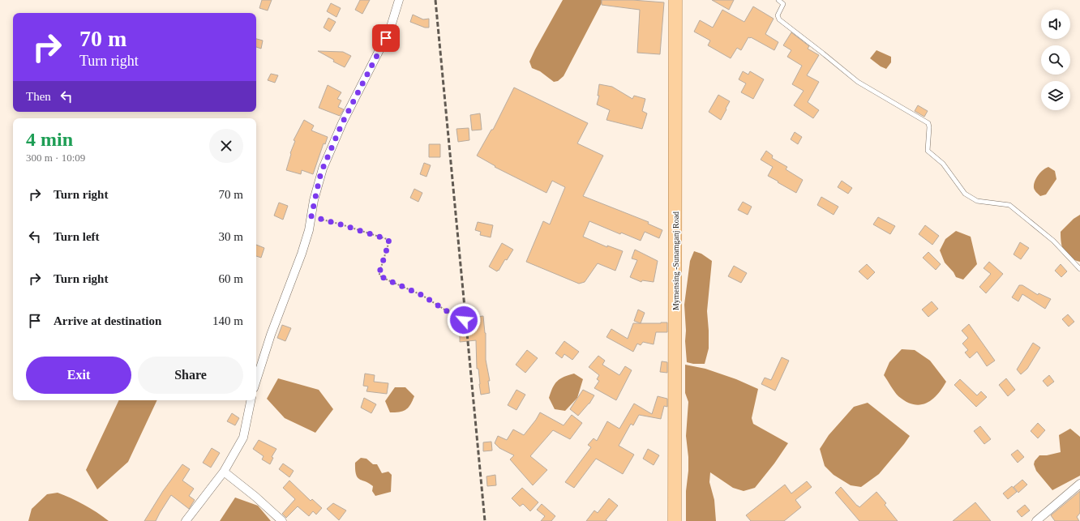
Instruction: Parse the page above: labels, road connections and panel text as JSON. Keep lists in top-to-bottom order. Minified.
{"streets":{"main road":["Mymensing -Sunamganj Road"]},"page":{"turn":["70 m","Turn right"],"then":"Then","heading":["4 min","300 m · 10:09"],"list":[{"name":"Turn right","value":"70 m"},{"name":"Turn left","value":"30 m"},{"name":"Turn right","value":"60 m"},{"name":"Arrive at destination","value":"140 m"}],"buttons":["Exit","Share"]}}
